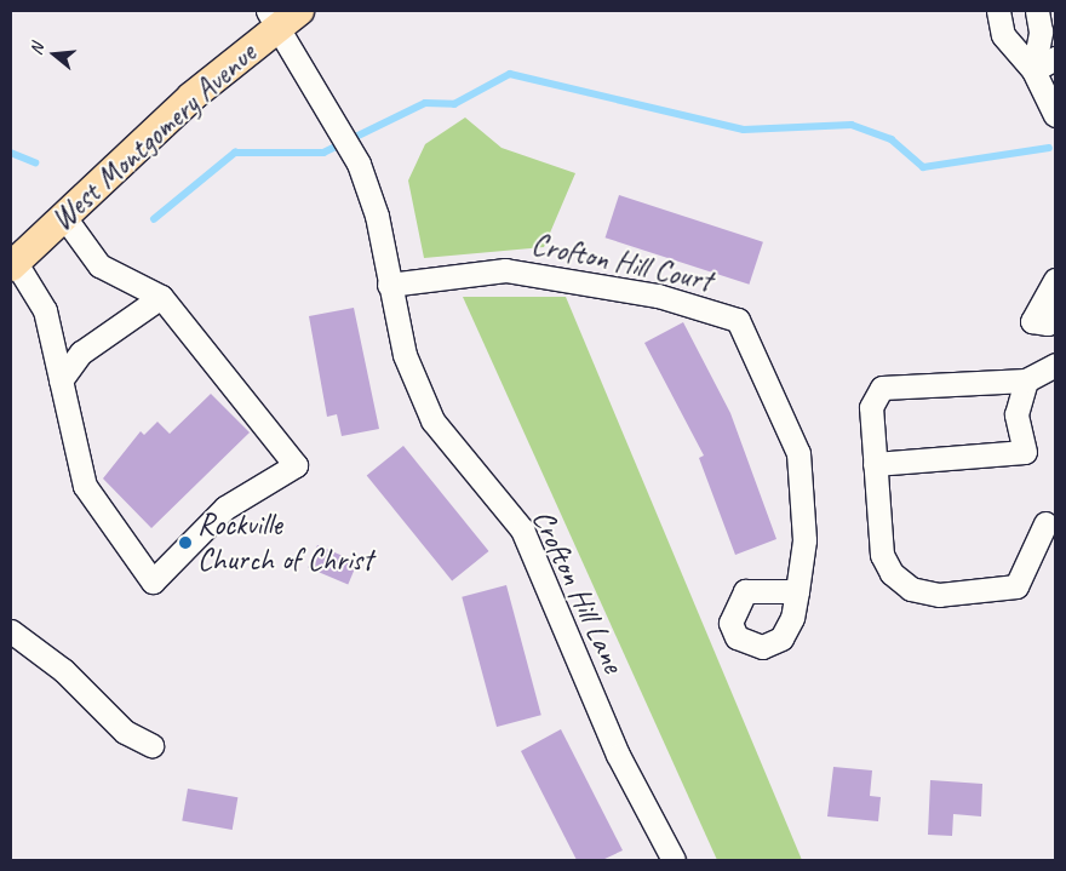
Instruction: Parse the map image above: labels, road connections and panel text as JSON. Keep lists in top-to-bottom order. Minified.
{"streets":{"main road":["West Montgomery Avenue"],"street":["Crofton Hill Court","Crofton Hill Lane"]},"crossings":[["West Montgomery Avenue","Crofton Hill Lane"],["Crofton Hill Court","Crofton Hill Lane"]],"places":["Rockville Church of Christ"],"north":"left"}
